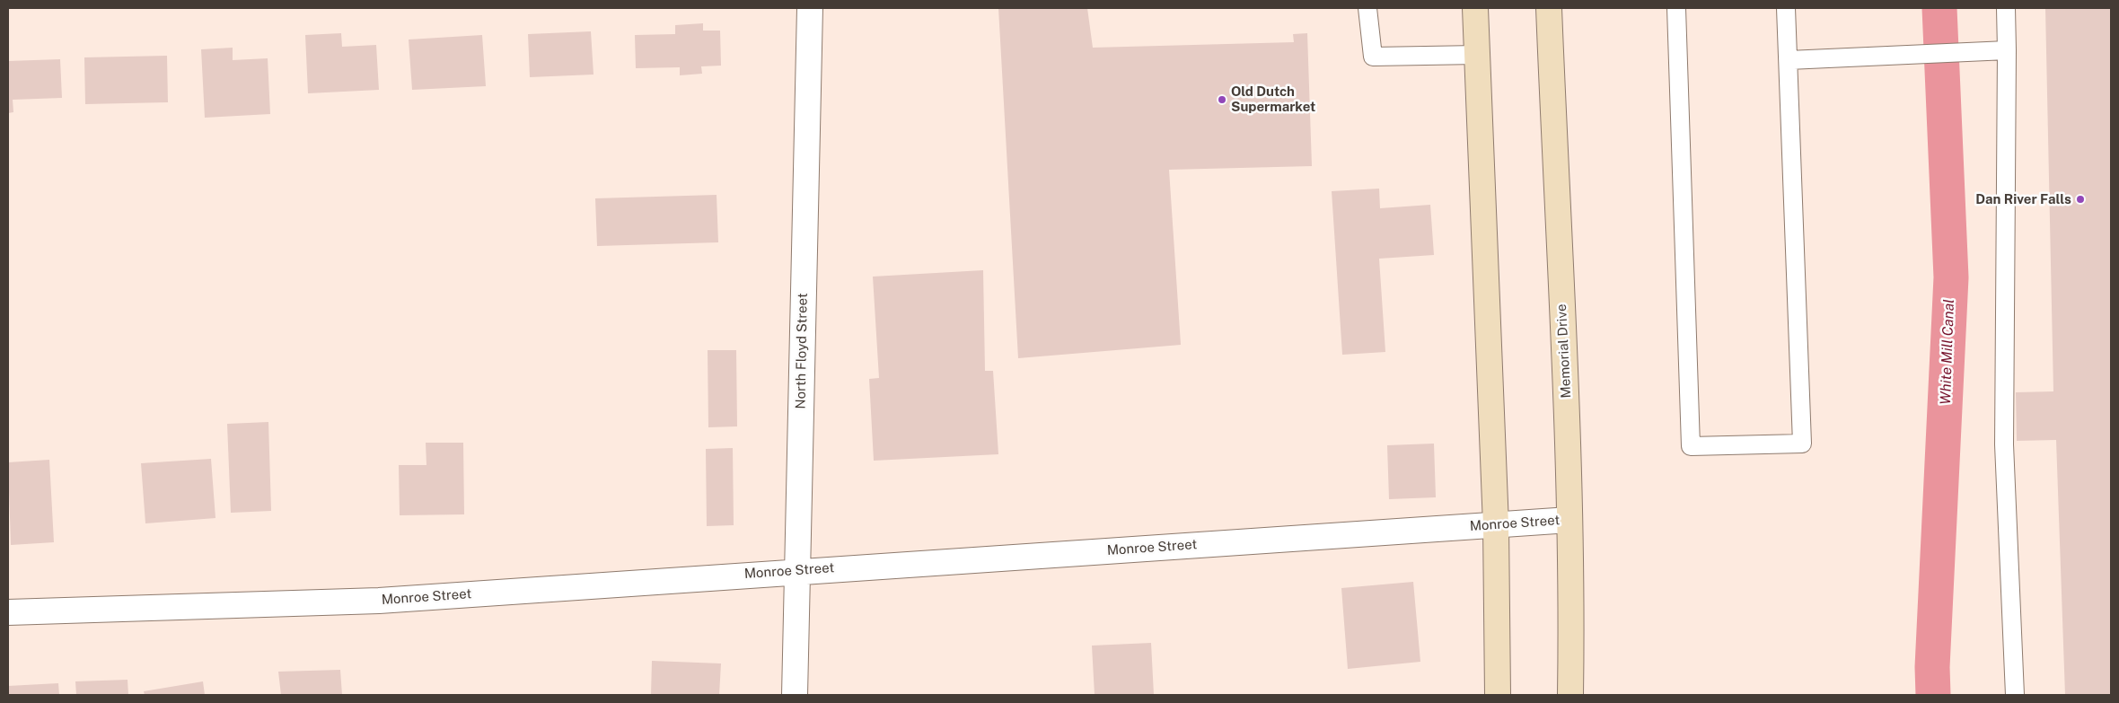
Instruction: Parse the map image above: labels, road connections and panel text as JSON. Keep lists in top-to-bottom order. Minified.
{"streets":{"main road":["Memorial Drive"],"street":["North Floyd Street","Monroe Street"]},"crossings":[["North Floyd Street","Monroe Street"],["Memorial Drive","Monroe Street"]],"water":["White Mill Canal"],"places":["Old Dutch Supermarket","Dan River Falls"]}
